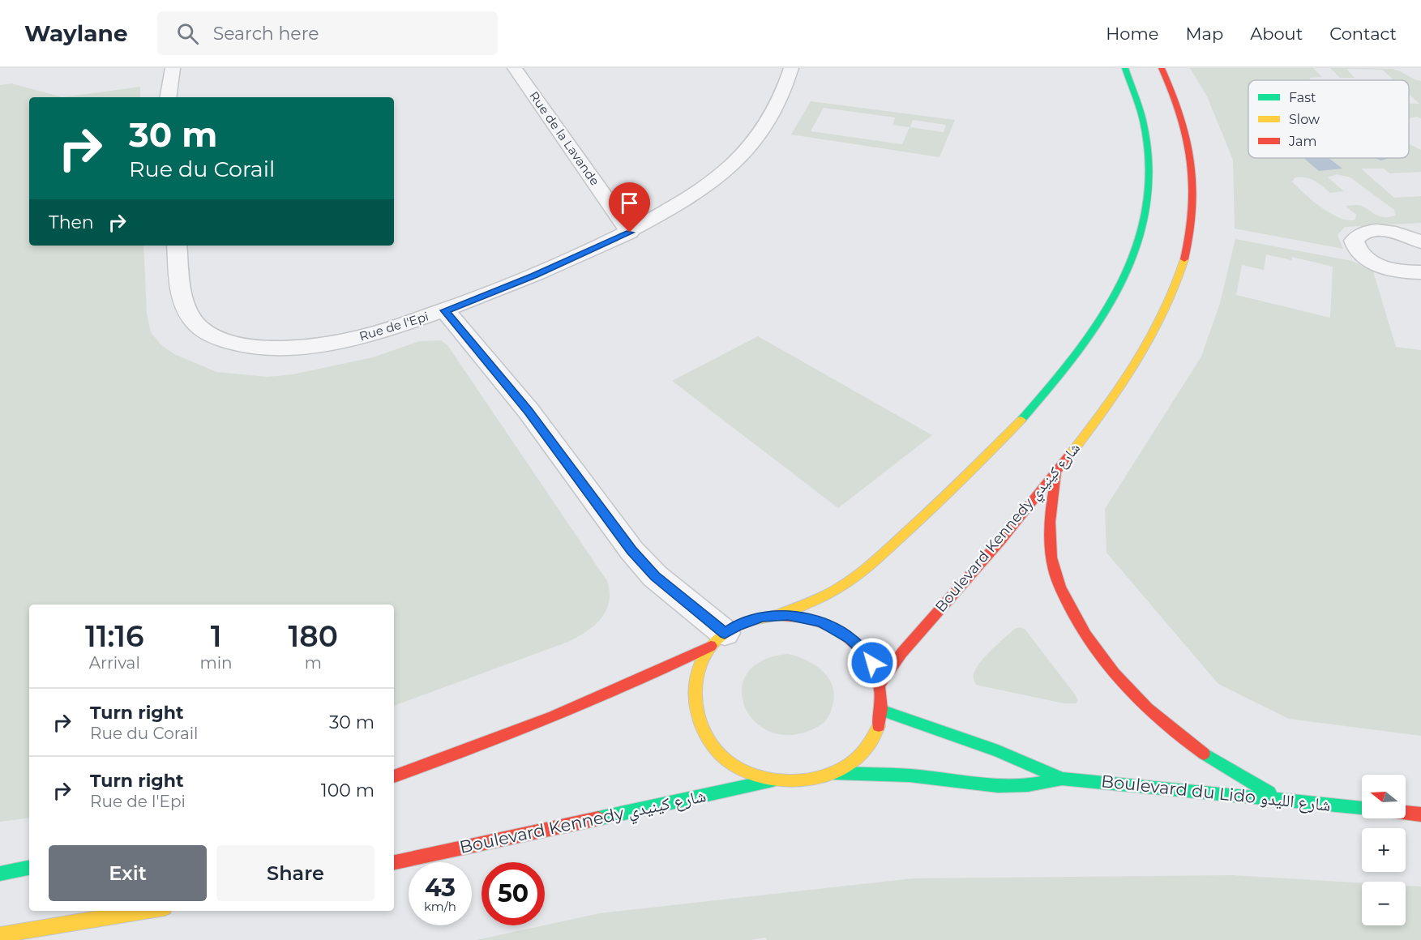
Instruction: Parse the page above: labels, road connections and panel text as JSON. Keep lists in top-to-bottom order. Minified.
{"streets":{"main road":["Boulevard Kennedy شارع كينيدي","Boulevard du Lido شارع الليدو"],"street":["Rue de la Lavande","Rue de l'Epi"]},"crossings":[["Rue de la Lavande","Rue de l'Epi"]],"legend":["Fast","Slow","Jam"],"north":"left","page":{"header":"Waylane","search":"Search here","nav":["Home","Map","About","Contact"],"turn":["30 m","Rue du Corail"],"then":"Then","eta":["11:16","Arrival","1","min","180","m"],"list":[{"name":"Turn right","note":"Rue du Corail","value":"30 m"},{"name":"Turn right","note":"Rue de l'Epi","value":"100 m"}],"map_buttons":["+","−"],"buttons":["Exit","Share"],"speed":"43 km/h","limit":"50"}}
